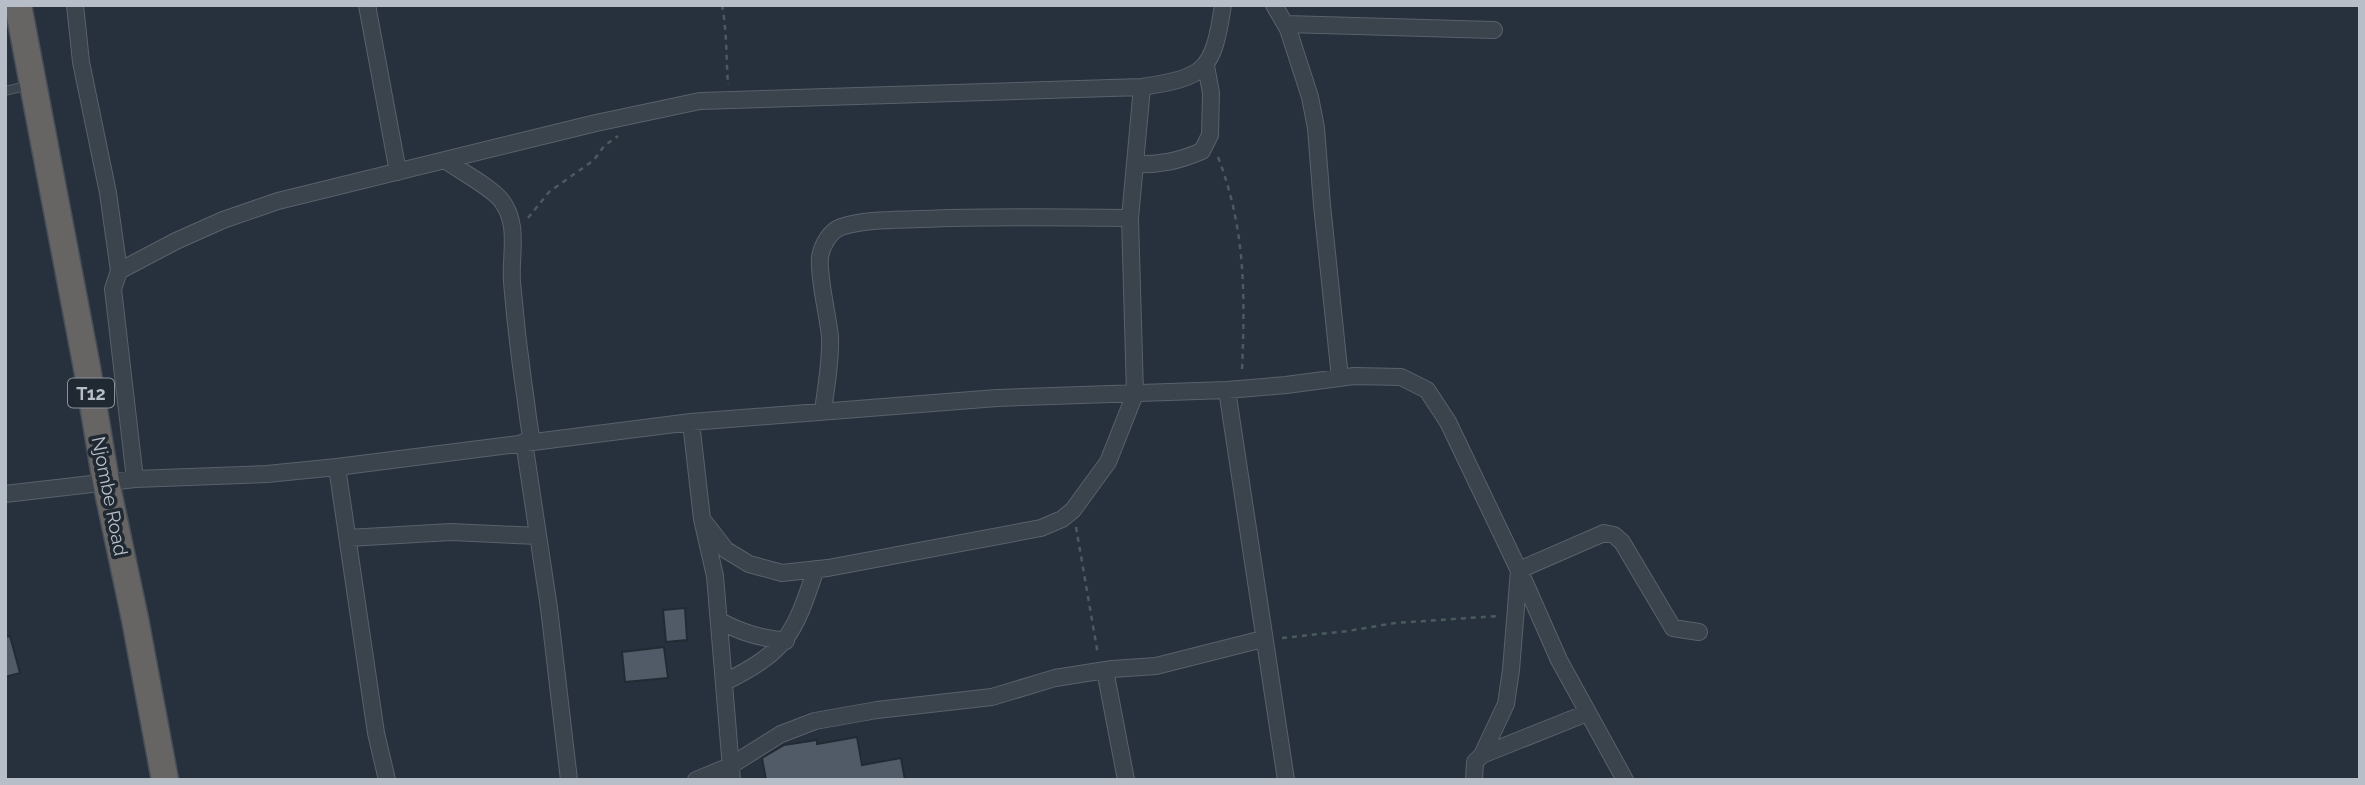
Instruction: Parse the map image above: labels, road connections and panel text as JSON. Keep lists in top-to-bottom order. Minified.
{"streets":{"highway":["T12","Njombe Road"]}}
